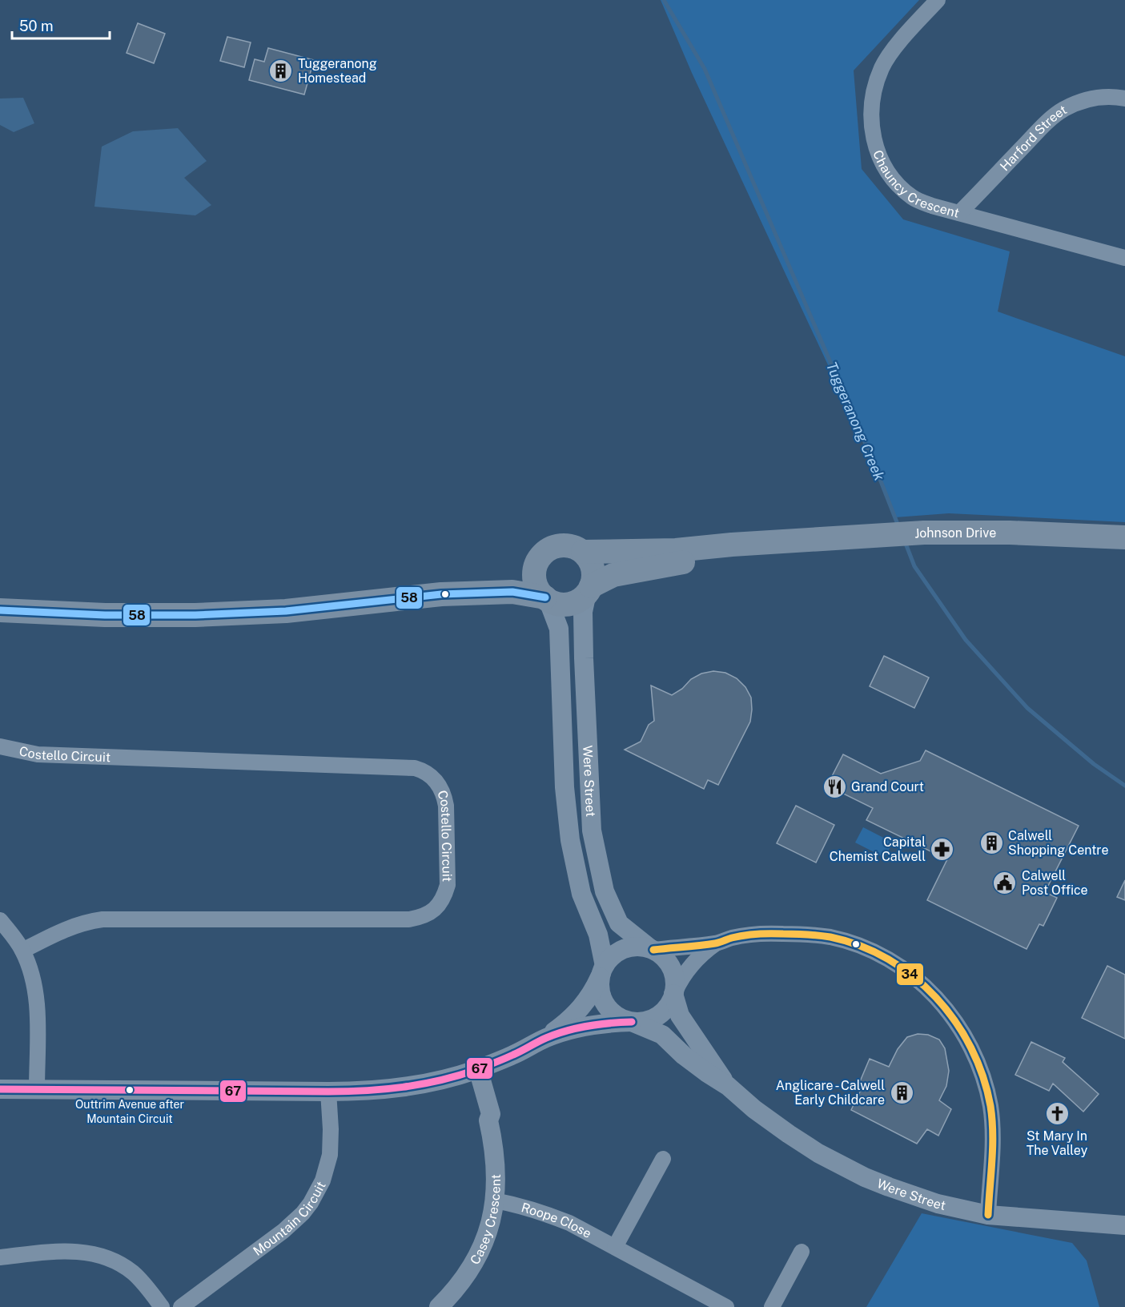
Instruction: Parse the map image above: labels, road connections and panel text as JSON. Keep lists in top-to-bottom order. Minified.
{"streets":{"main road":["Johnson Drive"],"street":["Harford Street","Chauncy Crescent","Costello Circuit","Were Street","Mountain Circuit","Casey Crescent","Roope Close"]},"crossings":[["Harford Street","Chauncy Crescent"],["Johnson Drive","Were Street"],["Casey Crescent","Roope Close"]],"water":["Tuggeranong Creek"],"places":{"building":["Tuggeranong Homestead","Calwell Shopping Centre","Anglicare - Calwell Early Childcare"],"restaurant":["Grand Court"],"pharmacy":["Capital Chemist Calwell"],"public building":["Calwell Post Office"],"other":["Outtrim Avenue after Mountain Circuit"],"church":["St Mary In The Valley"]},"lines":["transit line 58","transit line 34","transit line 67"],"scale_bar":"50 m"}
